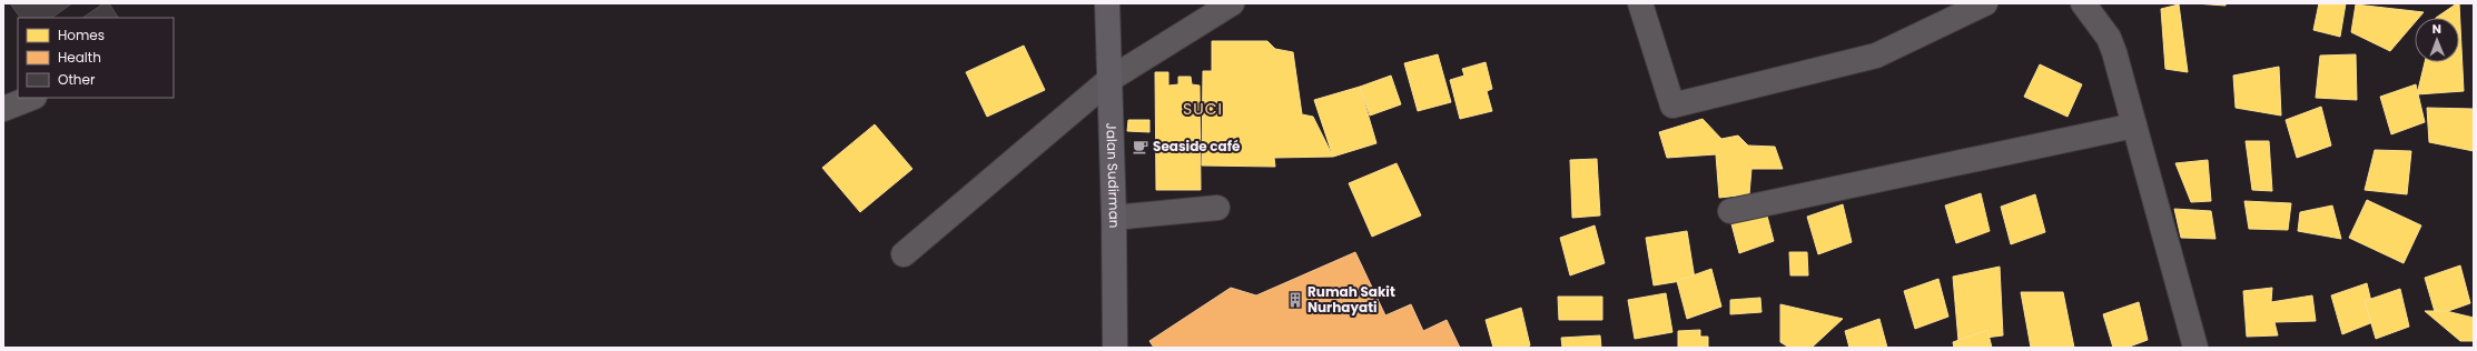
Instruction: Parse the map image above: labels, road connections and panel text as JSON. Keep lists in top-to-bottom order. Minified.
{"streets":{"main road":["Jalan Sudirman"]},"districts":["SUCI"],"places":{"cafe":["Seaside café"],"building":["Rumah Sakit Nurhayati"]},"legend":["Homes","Health","Other"],"north":"top"}
